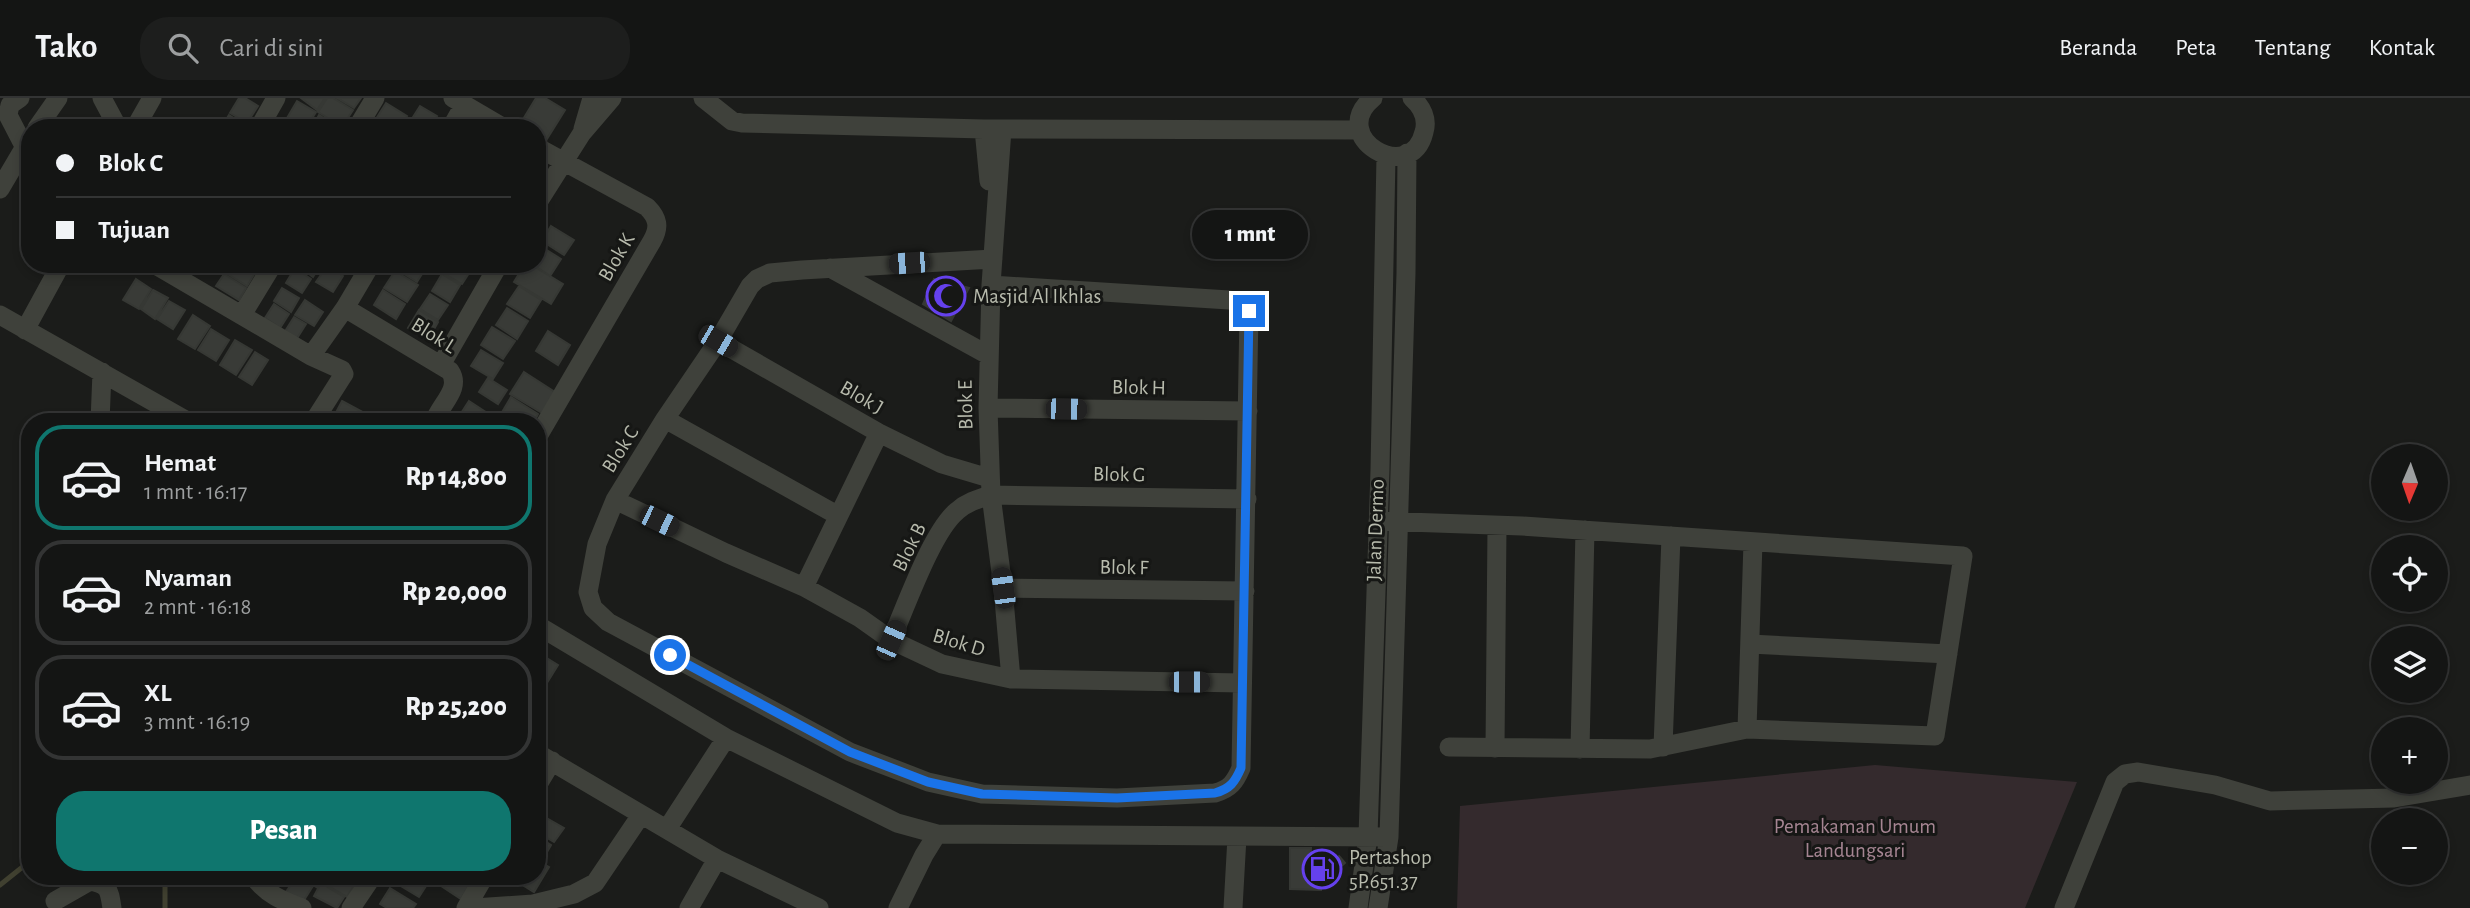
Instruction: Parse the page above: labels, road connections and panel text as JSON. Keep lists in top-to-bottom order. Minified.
{"streets":{"street":["Blok K","Blok L","Blok H","Blok J","Blok E","Blok C","Blok G","Jalan Dermo","Blok B","Blok F","Blok D"]},"crossings":[["Blok H","Blok E"],["Blok H","Blok C"],["Blok J","Blok E"],["Blok J","Blok C"],["Blok J","Blok G"],["Blok J","Blok B"],["Blok E","Blok C"],["Blok E","Blok G"],["Blok E","Blok B"],["Blok E","Blok F"],["Blok E","Blok D"],["Blok C","Blok G"],["Blok C","Blok F"],["Blok C","Blok D"],["Blok G","Blok B"],["Blok B","Blok D"]],"parks":["Pemakaman Umum Landungsari"],"places":{"mosque":["Masjid Al Ikhlas"],"fuel station":["Pertashop 5P.651.37"]},"north":"bottom","page":{"header":"Tako","search":"Cari di sini","nav":["Beranda","Peta","Tentang","Kontak"],"banner":["Blok C","Tujuan"],"bubble":"1 mnt","list":[{"name":"Hemat","note":"1 mnt · 16:17","value":"Rp 14,800"},{"name":"Nyaman","note":"2 mnt · 16:18","value":"Rp 20,000"},{"name":"XL","note":"3 mnt · 16:19","value":"Rp 25,200"}],"map_buttons":["+","−"],"buttons":"Pesan"}}
